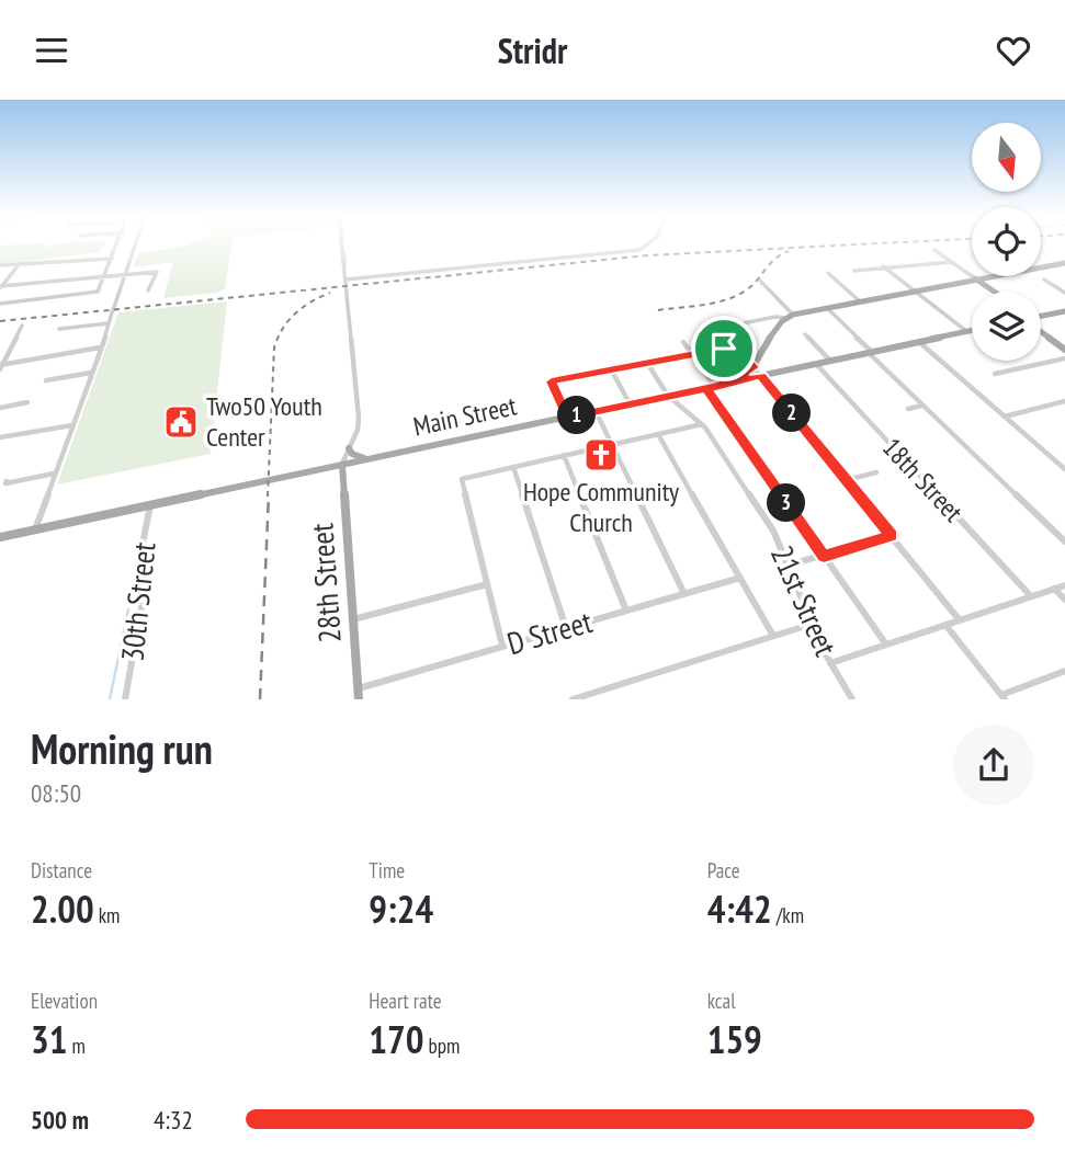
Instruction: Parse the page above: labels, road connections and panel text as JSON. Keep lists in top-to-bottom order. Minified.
{"streets":{"main road":["Main Street","28th Street"],"street":["18th Street","21st Street","30th Street","D Street"]},"crossings":[["Main Street","18th Street"],["Main Street","28th Street"],["Main Street","21st Street"],["Main Street","30th Street"],["28th Street","D Street"]],"places":{"public building":["Two50 Youth Center"],"church":["Hope Community Church"]},"north":"bottom","page":{"header":"Stridr","pins":["2","1","3"],"heading":["Morning run","08:50"],"stats":[["Distance","2.00 km"],["Time","9:24"],["Pace","4:42 /km"],["Elevation","31 m"],["Heart rate","170 bpm"],["kcal","159"]],"list":[{"name":"500 m","note":"4:32"}]}}
